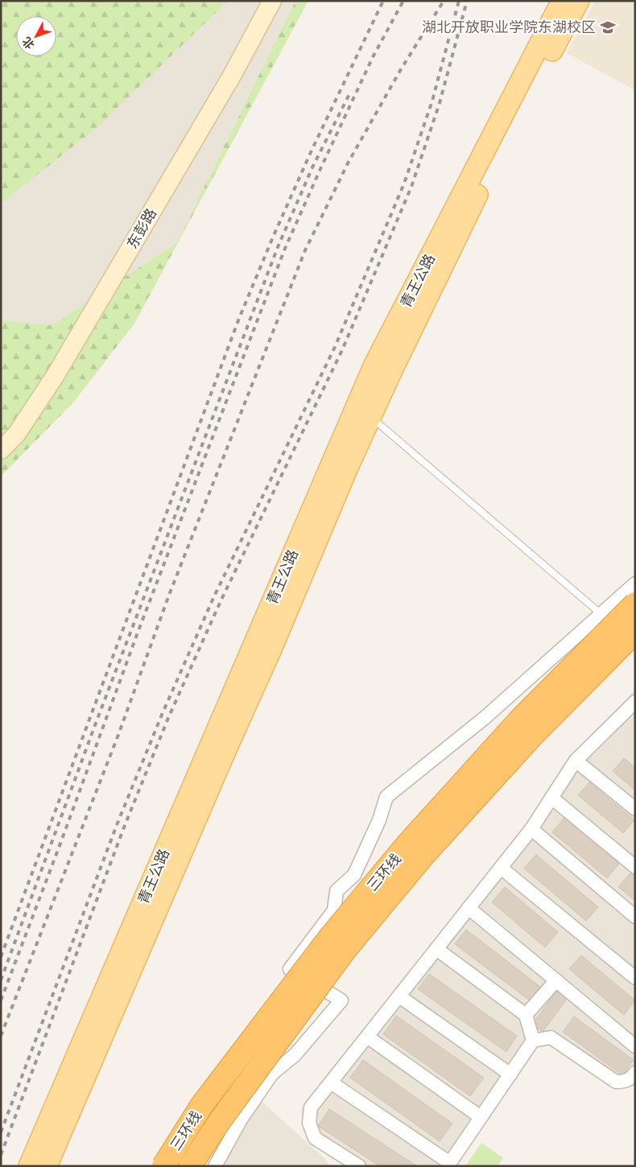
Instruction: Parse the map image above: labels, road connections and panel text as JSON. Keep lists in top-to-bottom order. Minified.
{"streets":{"highway":["三环线"],"main road":["青王公路"],"street":["东彭路"]},"places":{"school or university":["湖北开放职业学院东湖校区"]},"north":"bottom left"}
